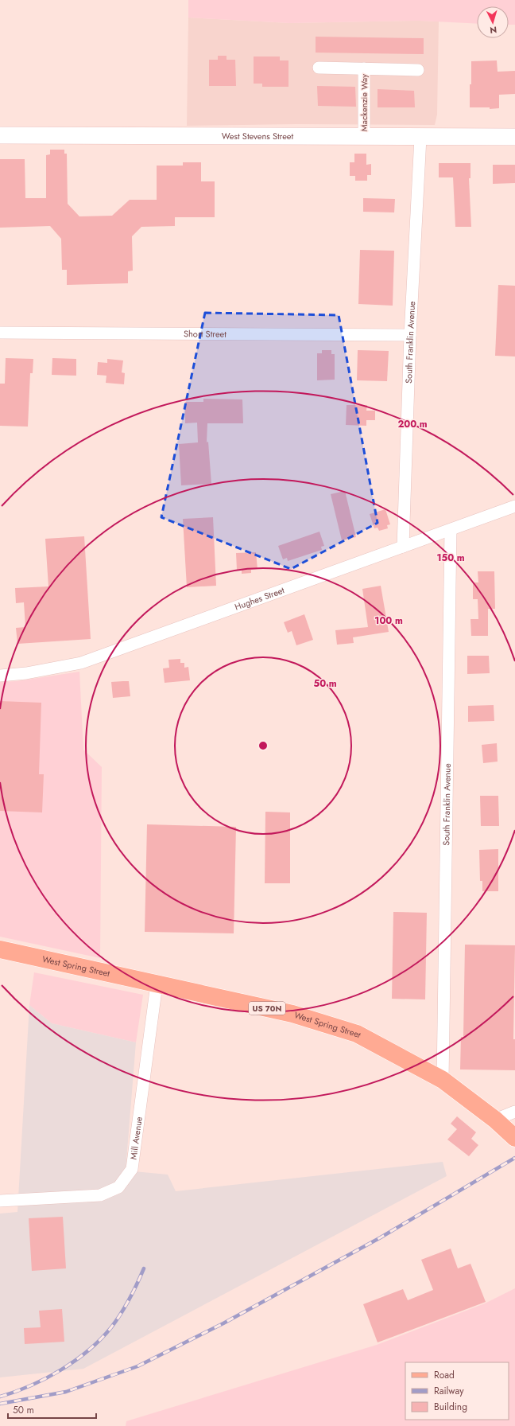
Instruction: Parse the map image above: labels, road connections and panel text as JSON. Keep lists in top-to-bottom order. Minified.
{"streets":{"main road":["West Spring Street","US 70N"],"street":["Mackenzie Way","West Stevens Street","Short Street","South Franklin Avenue","Hughes Street","Mill Avenue"]},"crossings":[["Mackenzie Way","West Stevens Street"],["West Stevens Street","South Franklin Avenue"],["Short Street","South Franklin Avenue"],["South Franklin Avenue","Hughes Street"],["South Franklin Avenue","West Spring Street"],["West Spring Street","Mill Avenue"]],"legend":["Road","Railway","Building"],"scale_bar":"50 m","north":"bottom","rings":["200 m","150 m","100 m","50 m"]}
